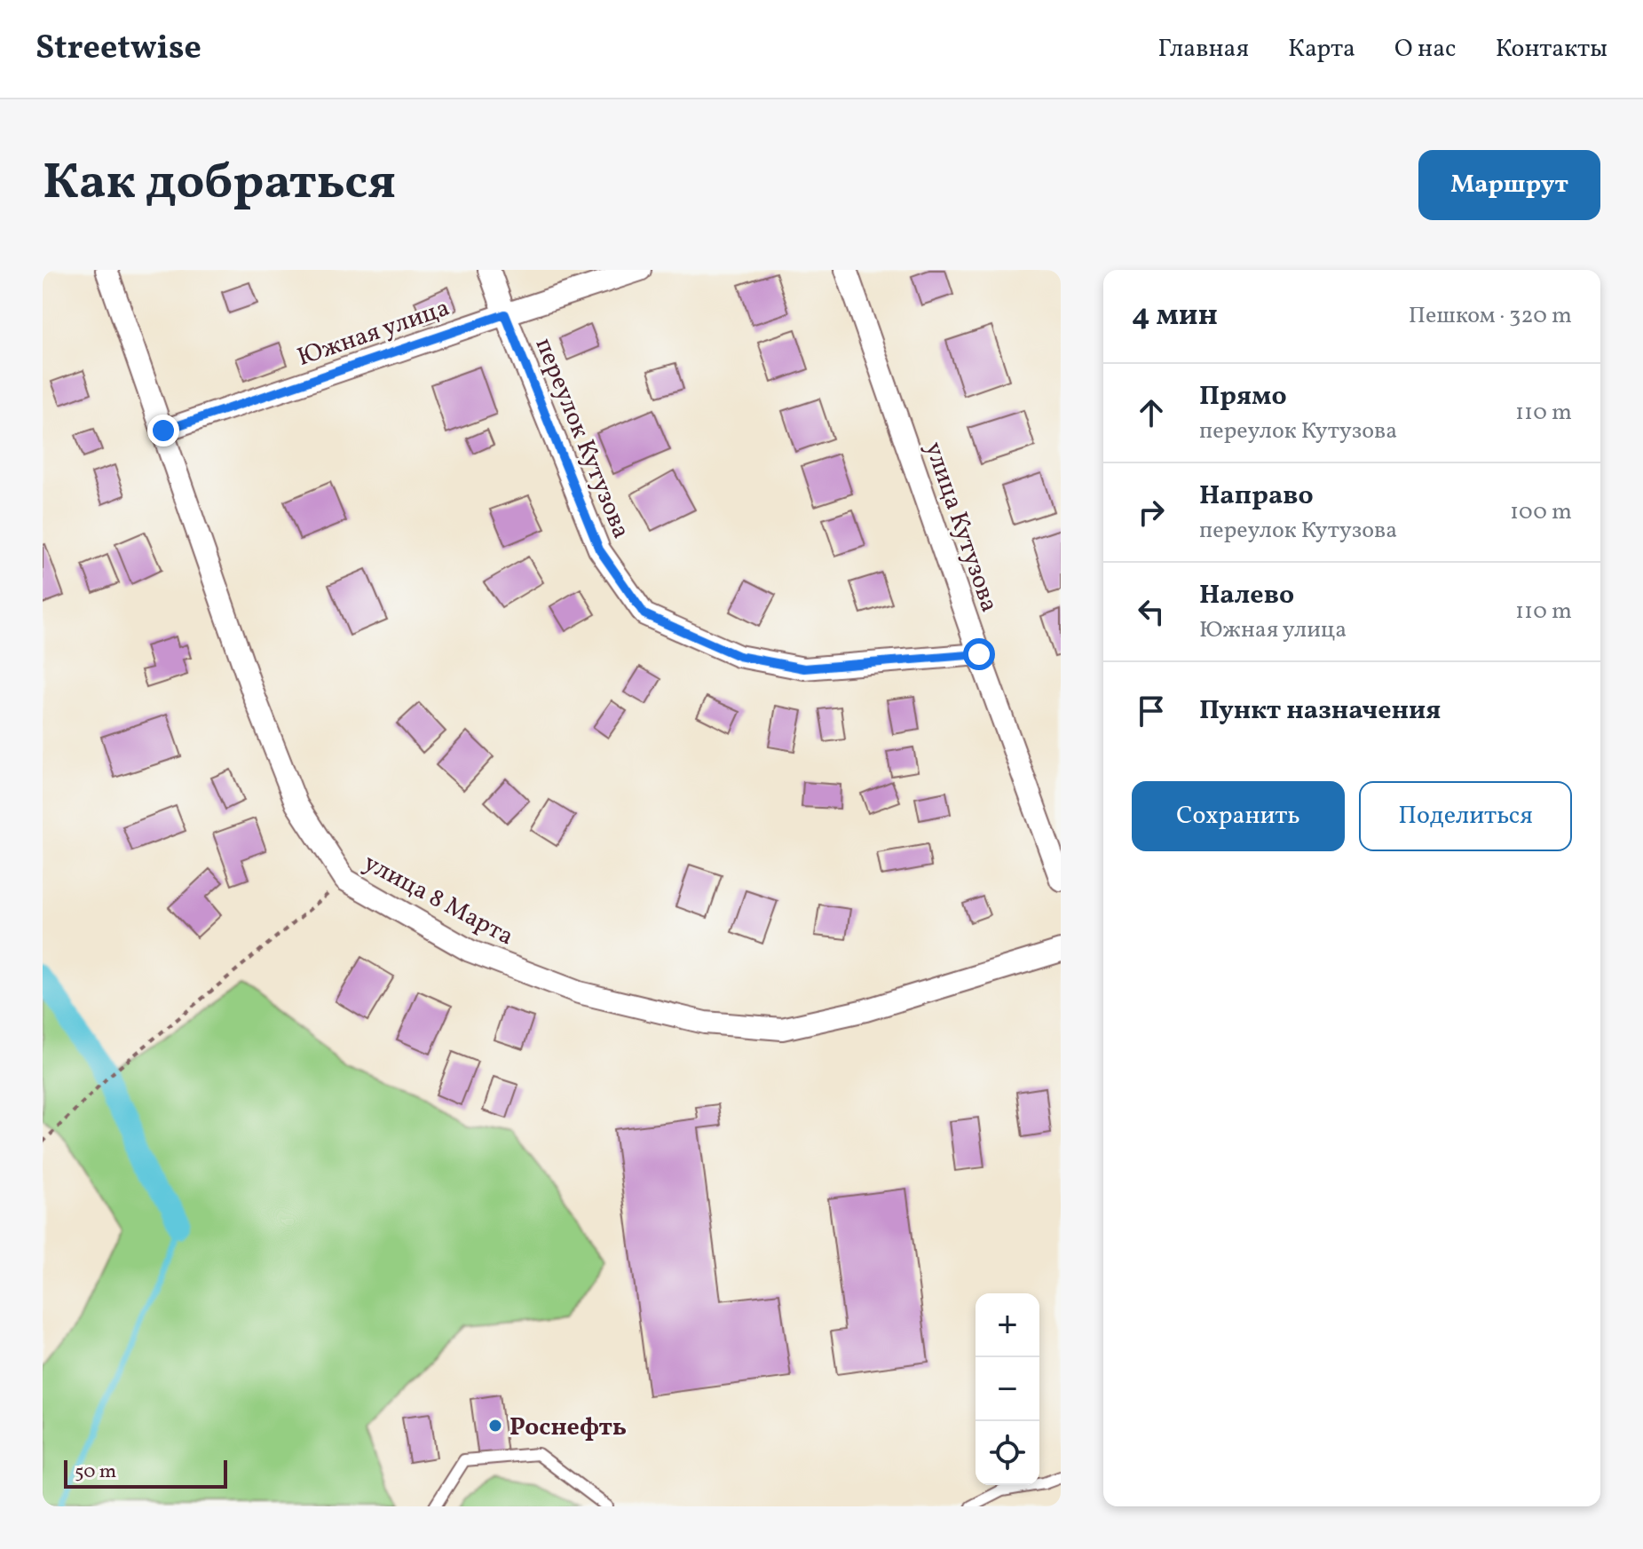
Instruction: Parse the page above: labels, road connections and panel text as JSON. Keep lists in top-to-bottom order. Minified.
{"streets":{"street":["Южная улица","переулок Кутузова","улица Кутузова","улица 8 Марта"]},"crossings":[["Южная улица","переулок Кутузова"],["Южная улица","улица 8 Марта"],["переулок Кутузова","улица Кутузова"]],"places":["Роснефть"],"scale_bar":"50 m","page":{"header":"Streetwise","nav":["Главная","Карта","О нас","Контакты"],"title":"Как добраться","buttons":["Маршрут",["Сохранить","Поделиться"]],"heading":["4 мин","Пешком · 320 m"],"list":[["Прямо","переулок Кутузова","110 m"],["Направо","переулок Кутузова","100 m"],["Налево","Южная улица","110 m"],"Пункт назначения"],"map_buttons":["+","−"],"scale":"50 m"}}
